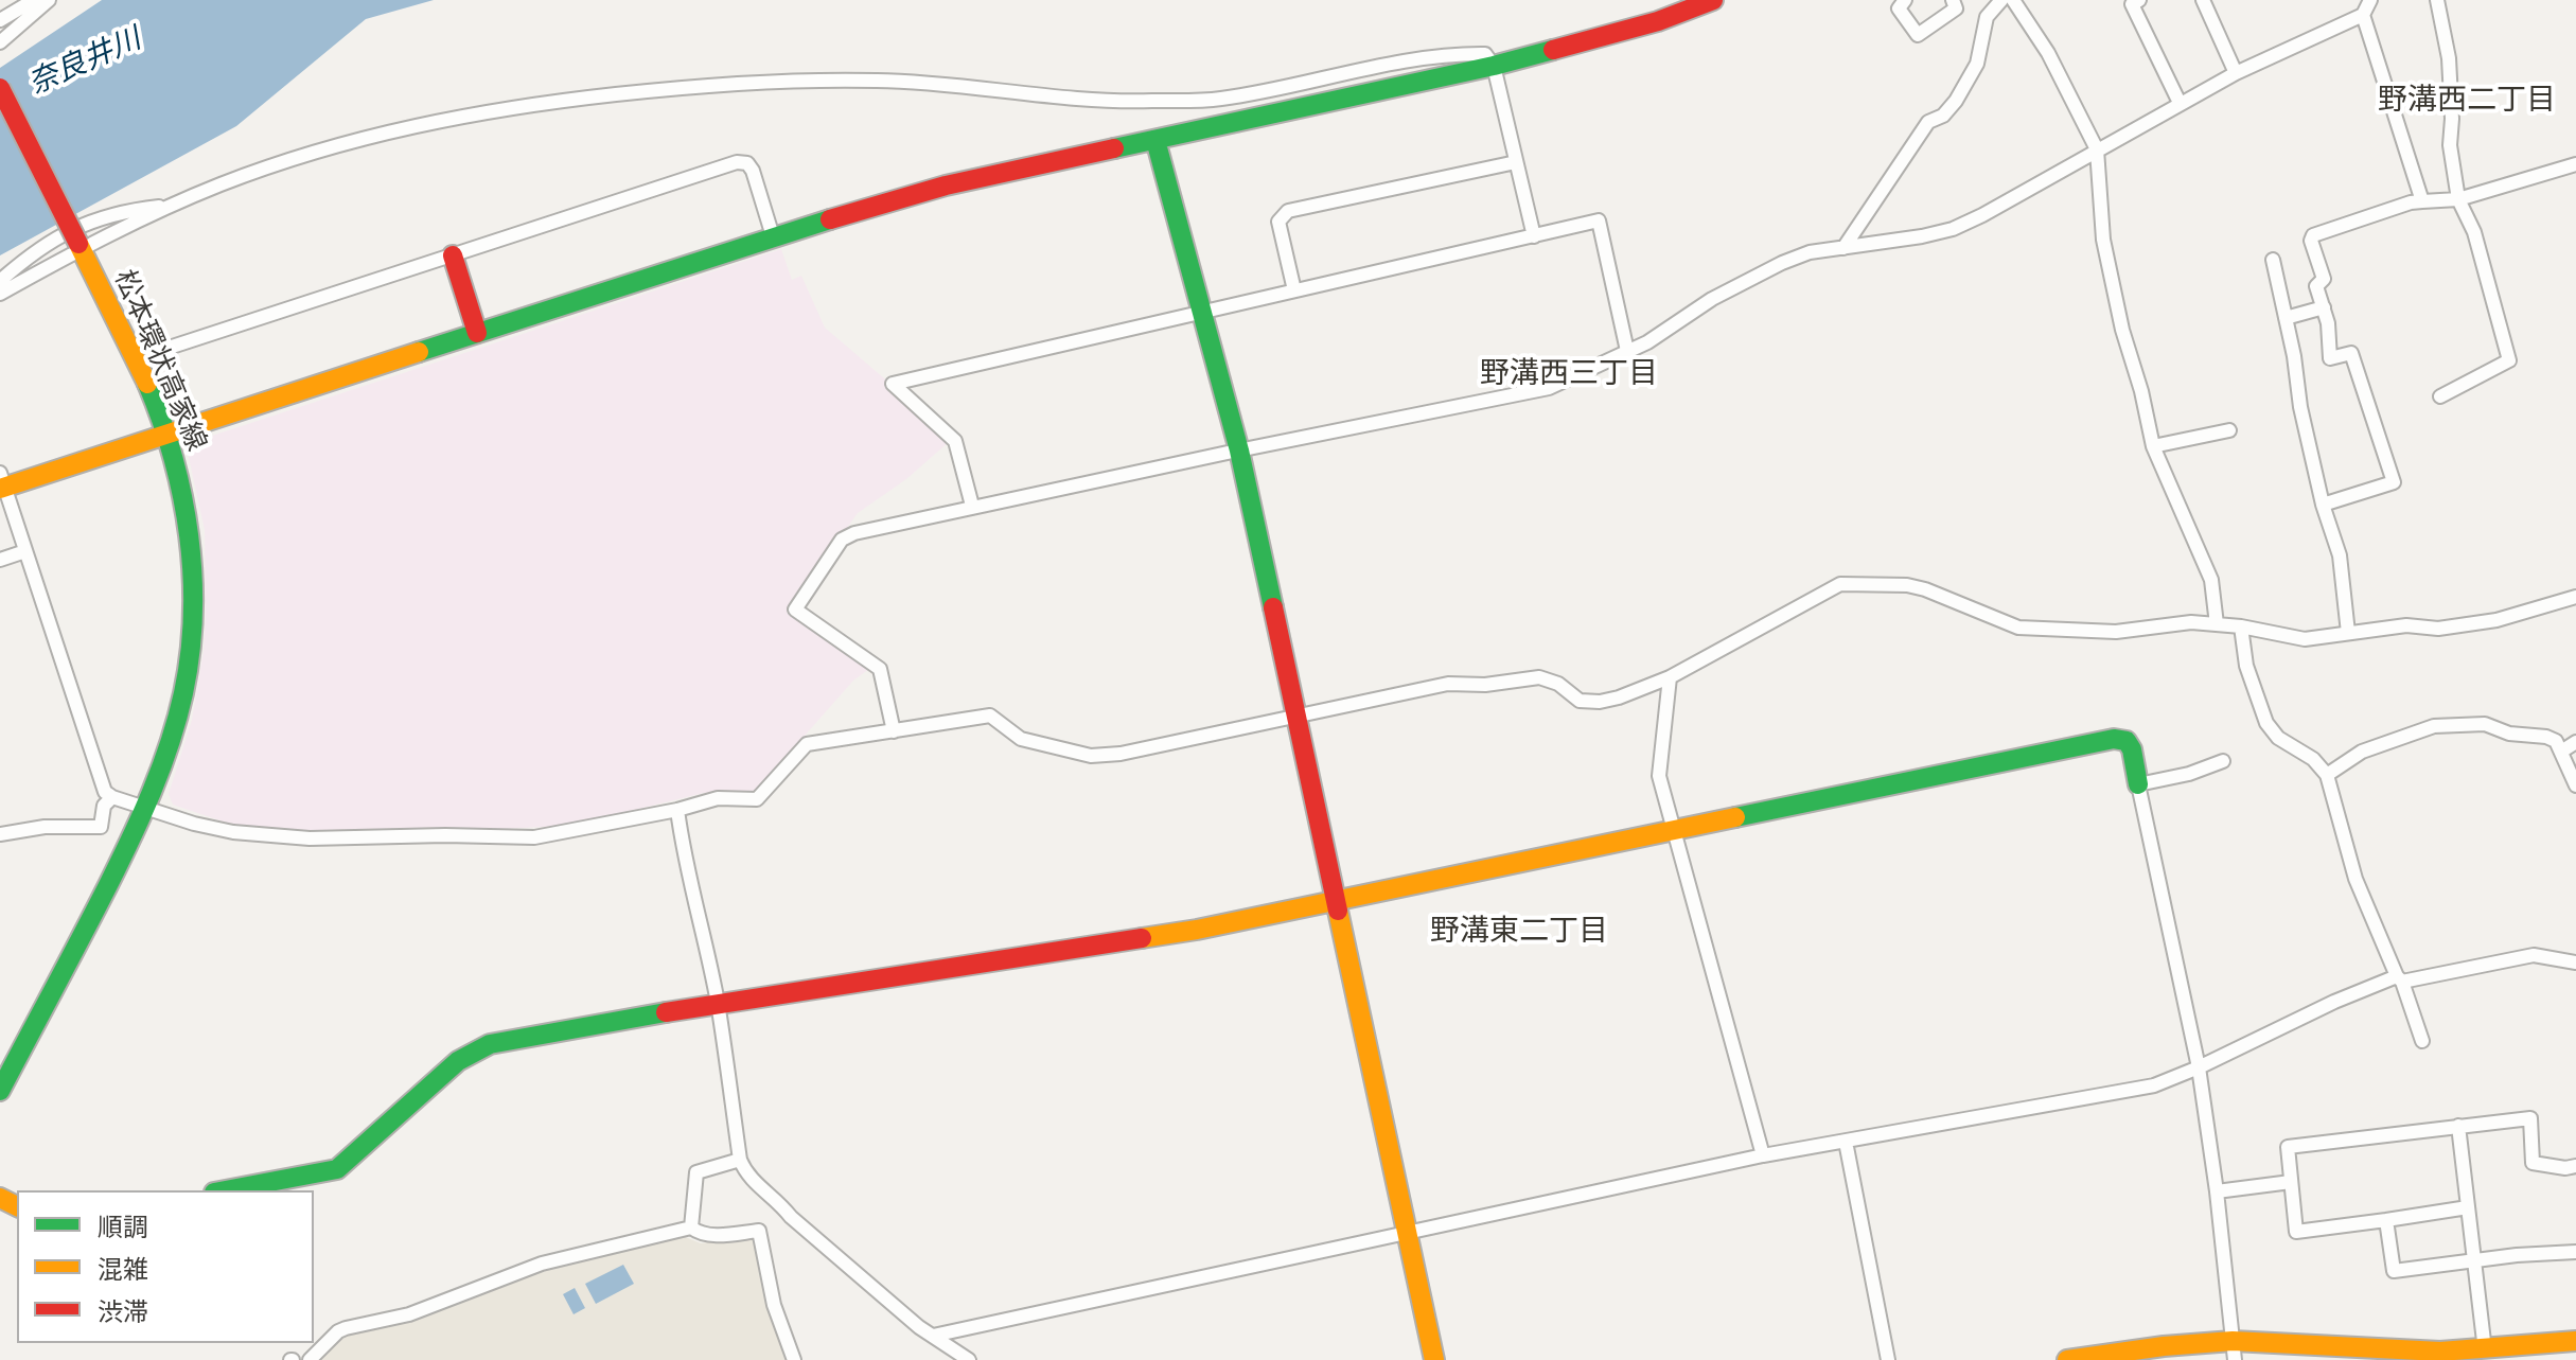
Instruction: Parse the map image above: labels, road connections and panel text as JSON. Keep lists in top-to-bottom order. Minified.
{"streets":{"street":["松本環状高家線"]},"districts":["野溝西二丁目","野溝西三丁目","野溝東二丁目"],"water":["奈良井川"],"legend":["順調","混雑","渋滞"]}
